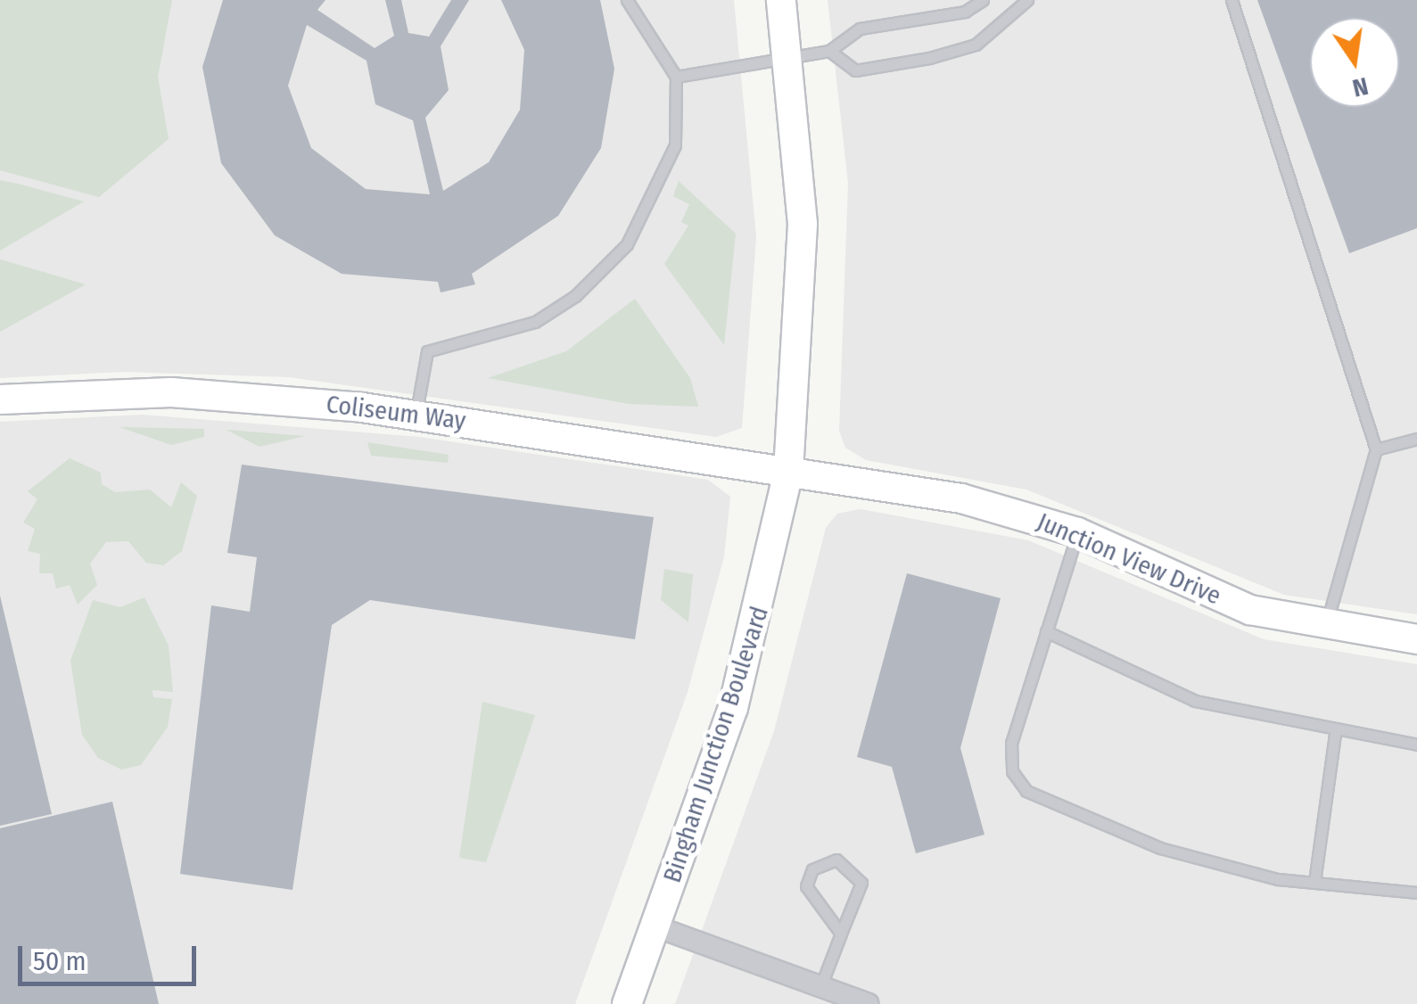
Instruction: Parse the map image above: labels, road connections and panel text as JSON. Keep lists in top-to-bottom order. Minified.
{"streets":{"street":["Coliseum Way","Junction View Drive","Bingham Junction Boulevard"]},"crossings":[["Coliseum Way","Junction View Drive"],["Coliseum Way","Bingham Junction Boulevard"],["Junction View Drive","Bingham Junction Boulevard"]],"scale_bar":"50 m","north":"bottom"}
